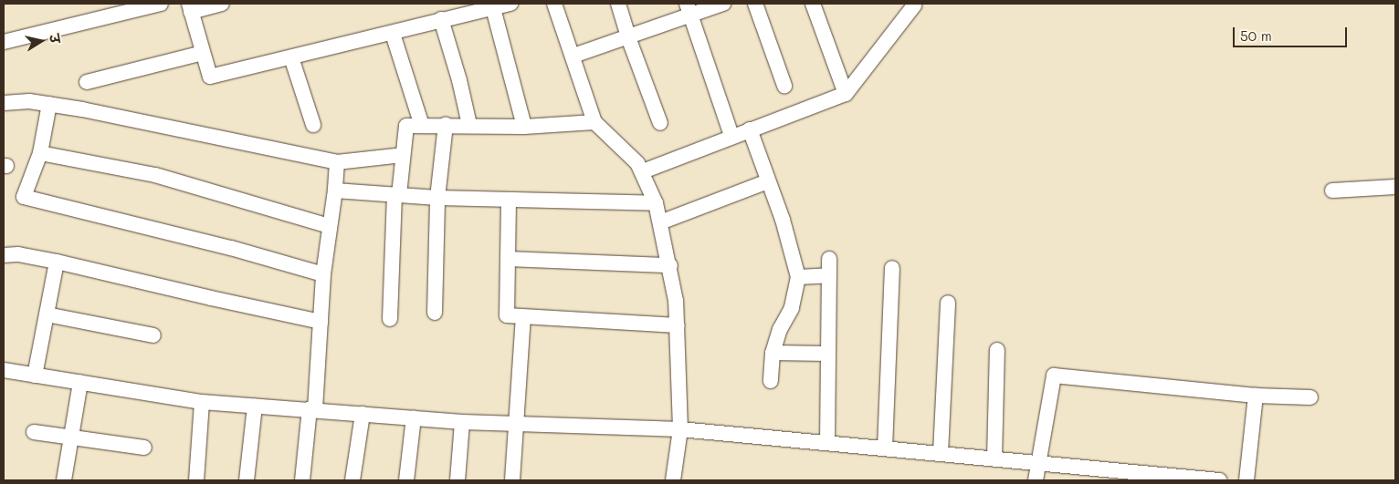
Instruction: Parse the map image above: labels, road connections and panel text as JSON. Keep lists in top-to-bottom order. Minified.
{"scale_bar":"50 m","north":"right"}
